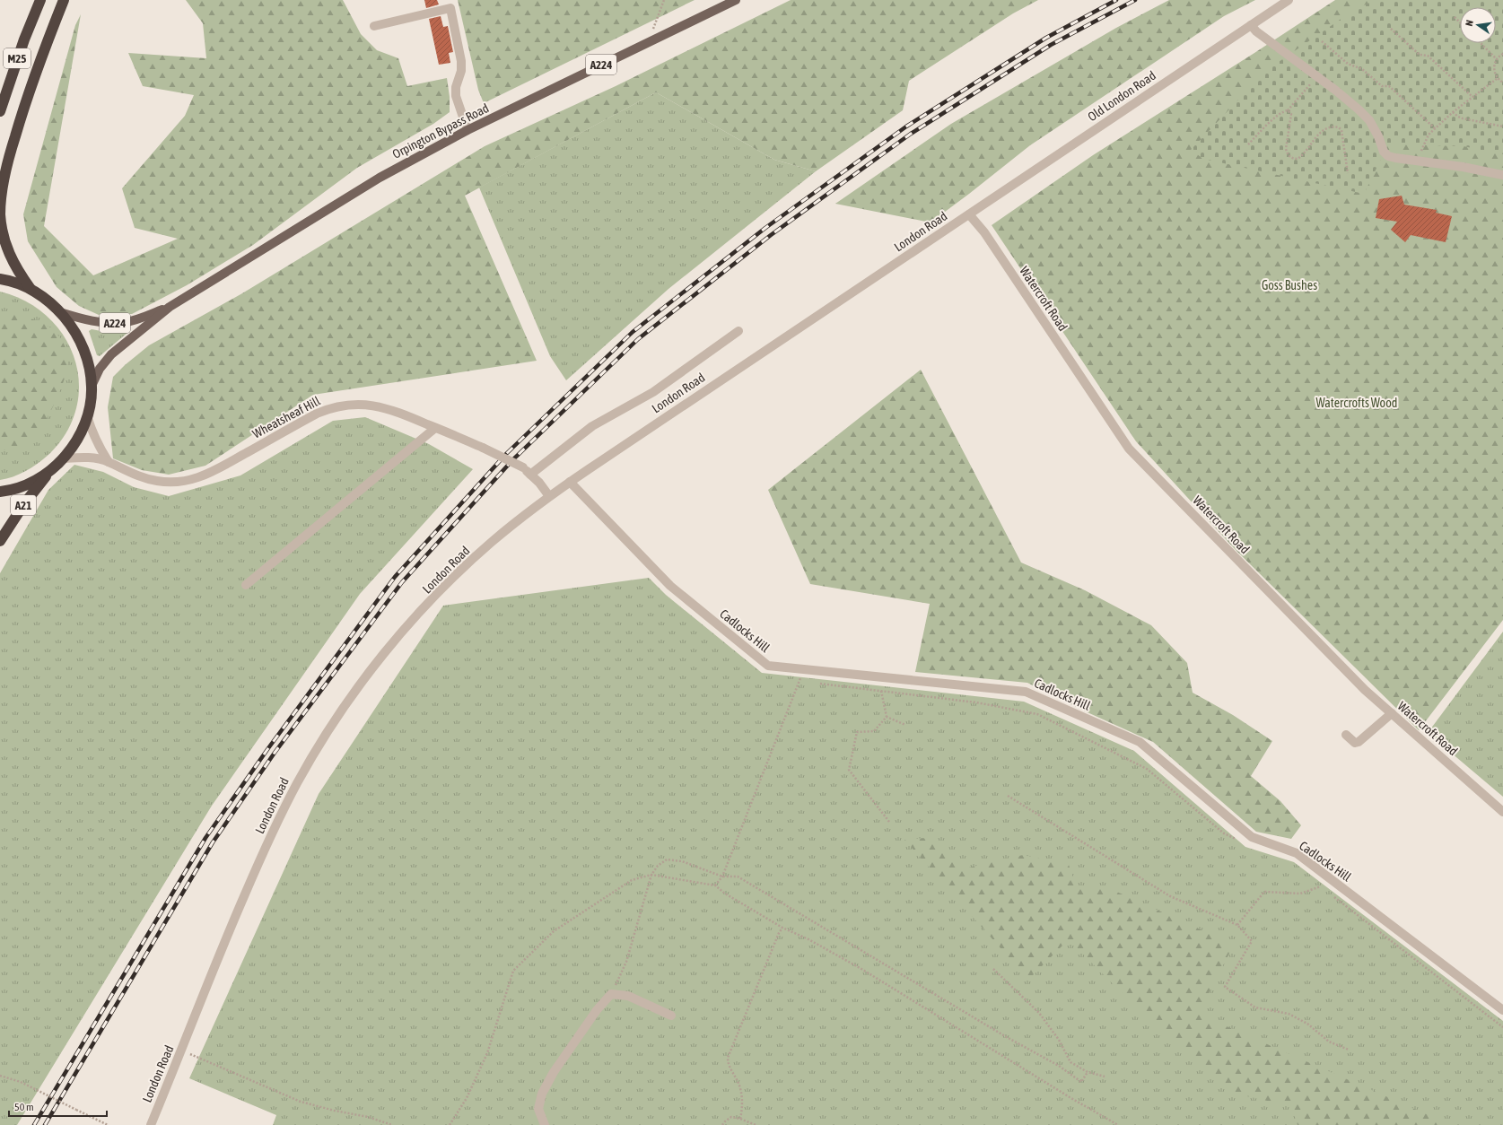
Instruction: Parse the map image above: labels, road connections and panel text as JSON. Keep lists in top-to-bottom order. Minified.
{"streets":{"highway":["M25","A21"],"main road":["A224","Orpington Bypass Road"],"street":["Old London Road","London Road","Watercroft Road","Wheatsheaf Hill","Cadlocks Hill"]},"crossings":[["Old London Road","London Road"],["Old London Road","Watercroft Road"],["London Road","Watercroft Road"],["London Road","Wheatsheaf Hill"],["London Road","Cadlocks Hill"]],"parks":["Goss Bushes","Watercrofts Wood"],"scale_bar":"50 m","north":"left"}
